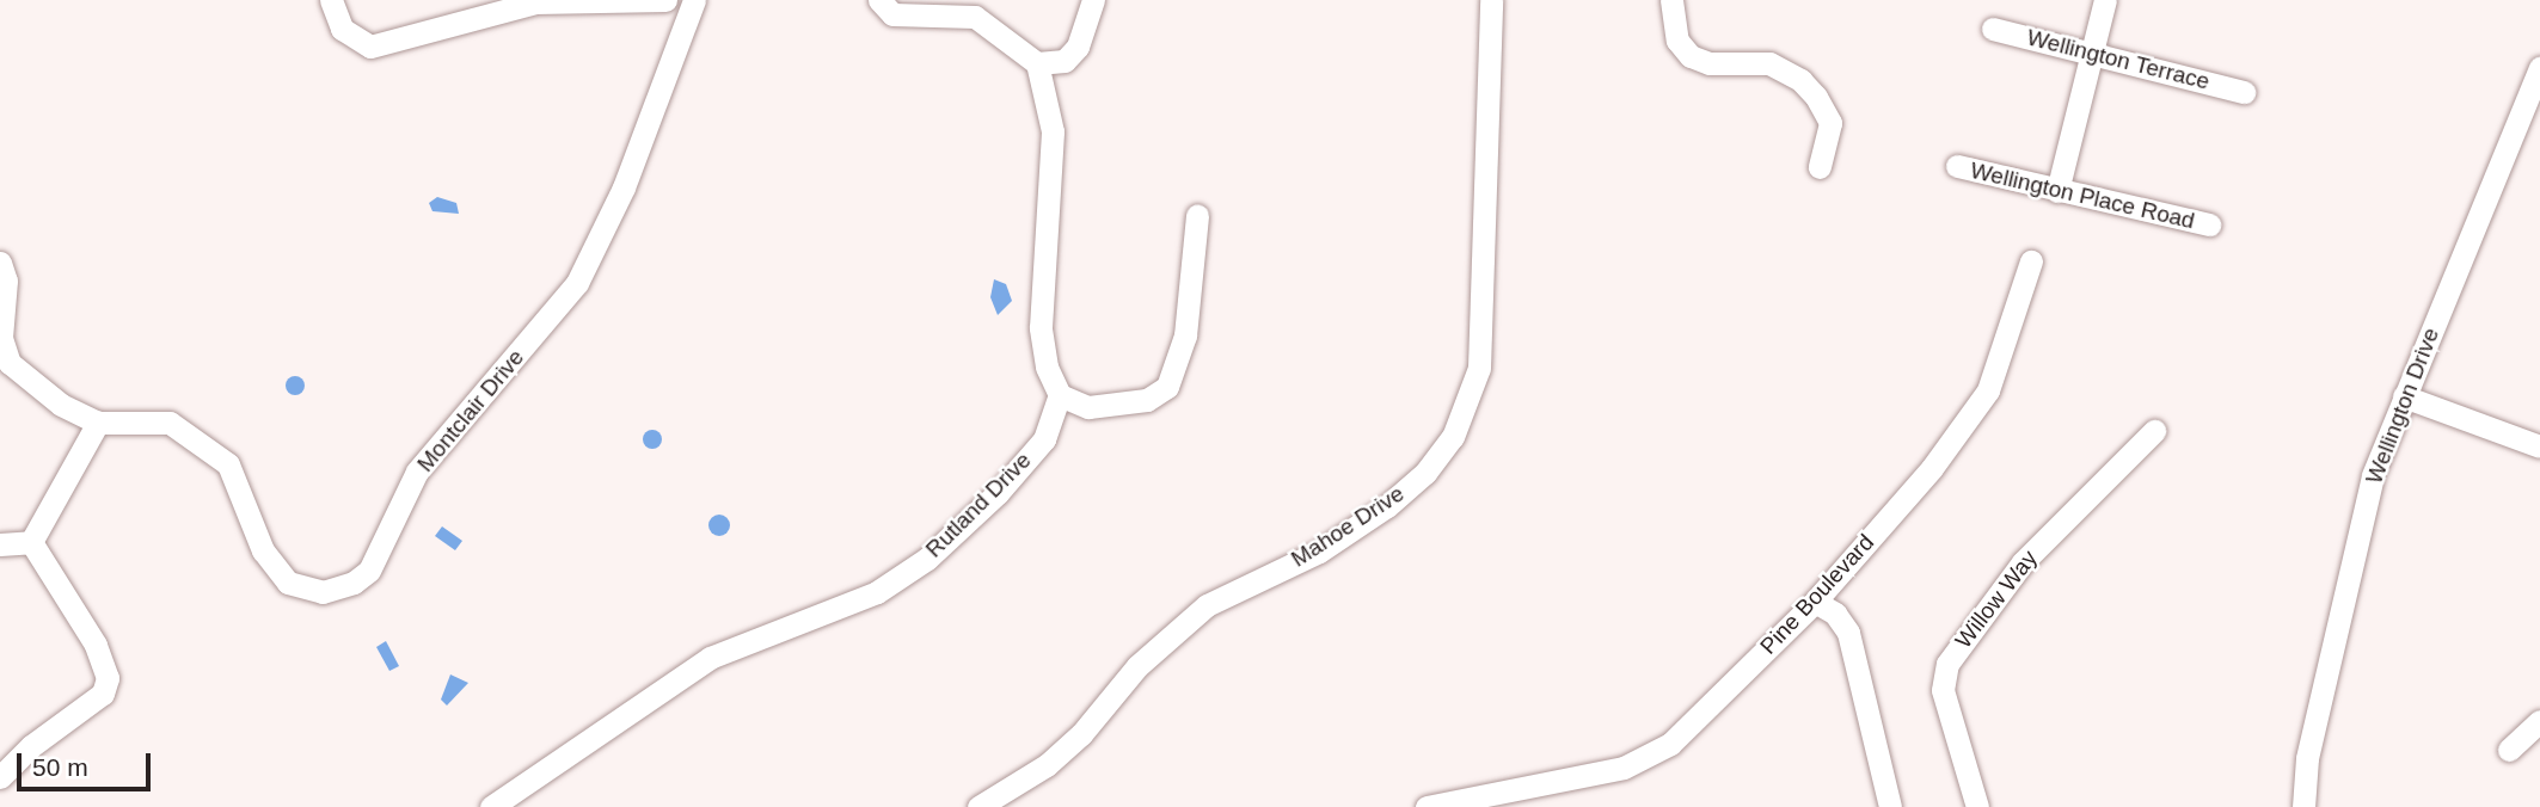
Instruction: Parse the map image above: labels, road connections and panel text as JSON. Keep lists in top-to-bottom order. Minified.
{"streets":{"street":["Wellington Terrace","Wellington Place Road","Wellington Drive","Montclair Drive","Rutland Drive","Mahoe Drive","Pine Boulevard","Willow Way"]},"scale_bar":"50 m"}
